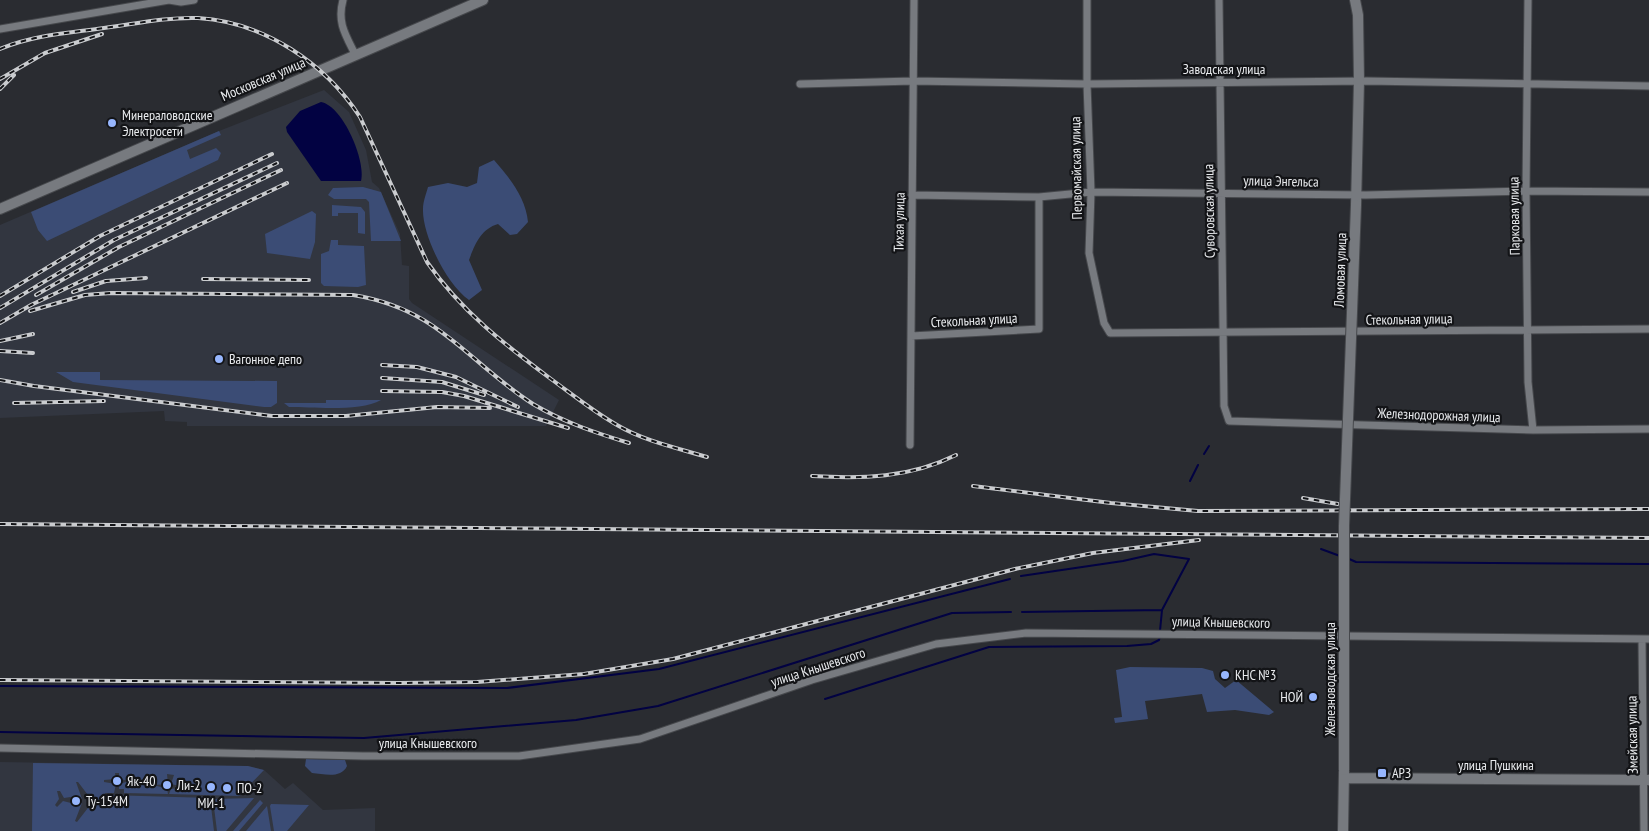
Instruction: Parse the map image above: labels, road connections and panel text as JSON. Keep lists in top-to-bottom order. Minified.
{"streets":{"main road":["Московская улица","Ломовая улица","Железноводская улица","улица Пушкина"],"street":["Заводская улица","Первомайская улица","улица Энгельса","Суворовская улица","Парковая улица","Тихая улица","Стекольная улица","Железнодорожная улица","улица Кнышевского","Змейская улица"]},"crossings":[["Заводская улица","Первомайская улица"],["Заводская улица","Суворовская улица"],["Заводская улица","Парковая улица"],["Заводская улица","Тихая улица"],["Заводская улица","Ломовая улица"],["Первомайская улица","улица Энгельса"],["Первомайская улица","Стекольная улица"],["улица Энгельса","Суворовская улица"],["улица Энгельса","Парковая улица"],["улица Энгельса","Тихая улица"],["улица Энгельса","Ломовая улица"],["улица Энгельса","Стекольная улица"],["Суворовская улица","Стекольная улица"],["Суворовская улица","Железнодорожная улица"],["Парковая улица","Стекольная улица"],["Парковая улица","Железнодорожная улица"],["Тихая улица","Стекольная улица"],["Ломовая улица","Железноводская улица"],["улица Кнышевского","Змейская улица"],["Железноводская улица","улица Пушкина"],["Змейская улица","улица Пушкина"]],"places":{"other":["Минераловодские Электросети","Вагонное депо","КНС №3","НОЙ","Як-40","Ли-2","МИ-1","ПО-2","Ту-154М"],"transit":["АРЗ"]}}
